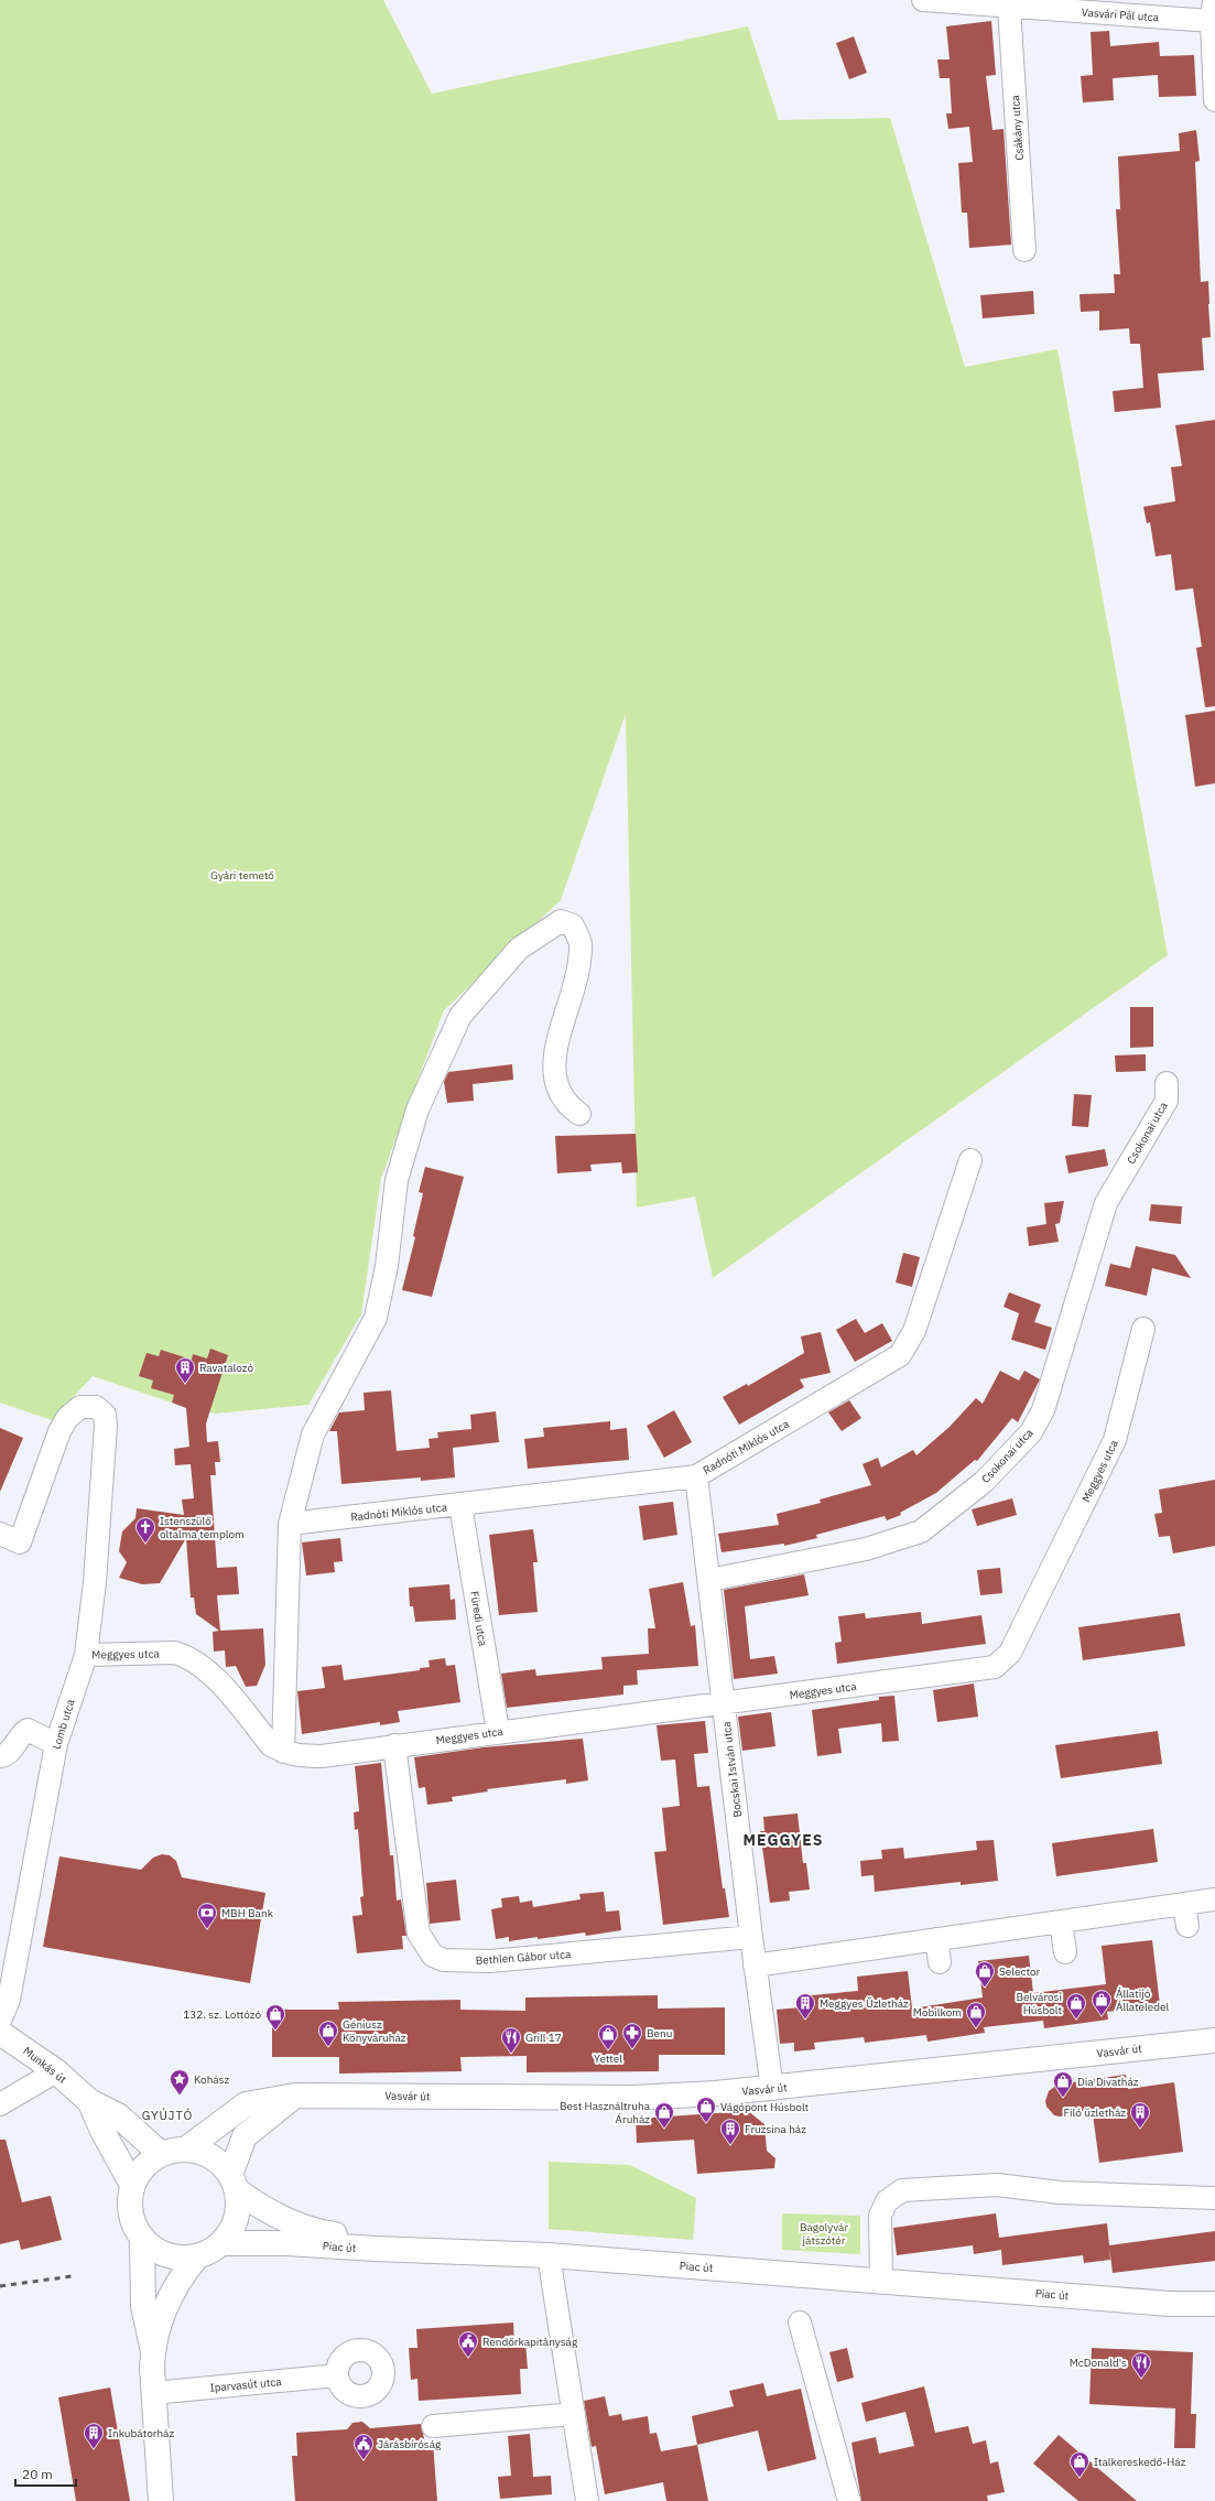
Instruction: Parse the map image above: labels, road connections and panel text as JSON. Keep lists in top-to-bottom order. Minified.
{"streets":{"street":["Vasvári Pál utca","Csákány utca","Csokonai utca","Radnóti Miklós utca","Meggyes utca","Füredi utca","Lomb utca","Bocskai István utca","Bethlen Gábor utca","Vasvár út","Munkás út","Piac út","Iparvasút utca"]},"crossings":[["Vasvári Pál utca","Csákány utca"],["Csokonai utca","Bocskai István utca"],["Radnóti Miklós utca","Füredi utca"],["Radnóti Miklós utca","Bocskai István utca"],["Meggyes utca","Füredi utca"],["Meggyes utca","Lomb utca"],["Meggyes utca","Bocskai István utca"],["Meggyes utca","Bethlen Gábor utca"],["Bocskai István utca","Bethlen Gábor utca"],["Bocskai István utca","Vasvár út"],["Vasvár út","Piac út"]],"districts":["MEGGYES","GYÚJTÓ"],"parks":["Gyári temető","Bagolyvár játszótér"],"places":{"building":["Ravatalozó","Meggyes Üzletház","Filó üzletház","Fruzsina ház","Inkubátorház"],"church":["Istenszülő oltalma templom"],"bank":["MBH Bank"],"shop":["Selector","Állatijó Állateledel","Belvárosi Húsbolt","Mobilkom","132. sz. Lottózó","Géniusz Könyváruház","Yettel","Dia Divatház","Vágópont Húsbolt","Best Használtruha Áruház","Italkereskedő-Ház"],"pharmacy":["Benu"],"restaurant":["Grill 17","McDonald's"],"place":["Kohász"],"public building":["Rendőrkapitányság","Járásbíróság"]},"scale_bar":"20 m"}
